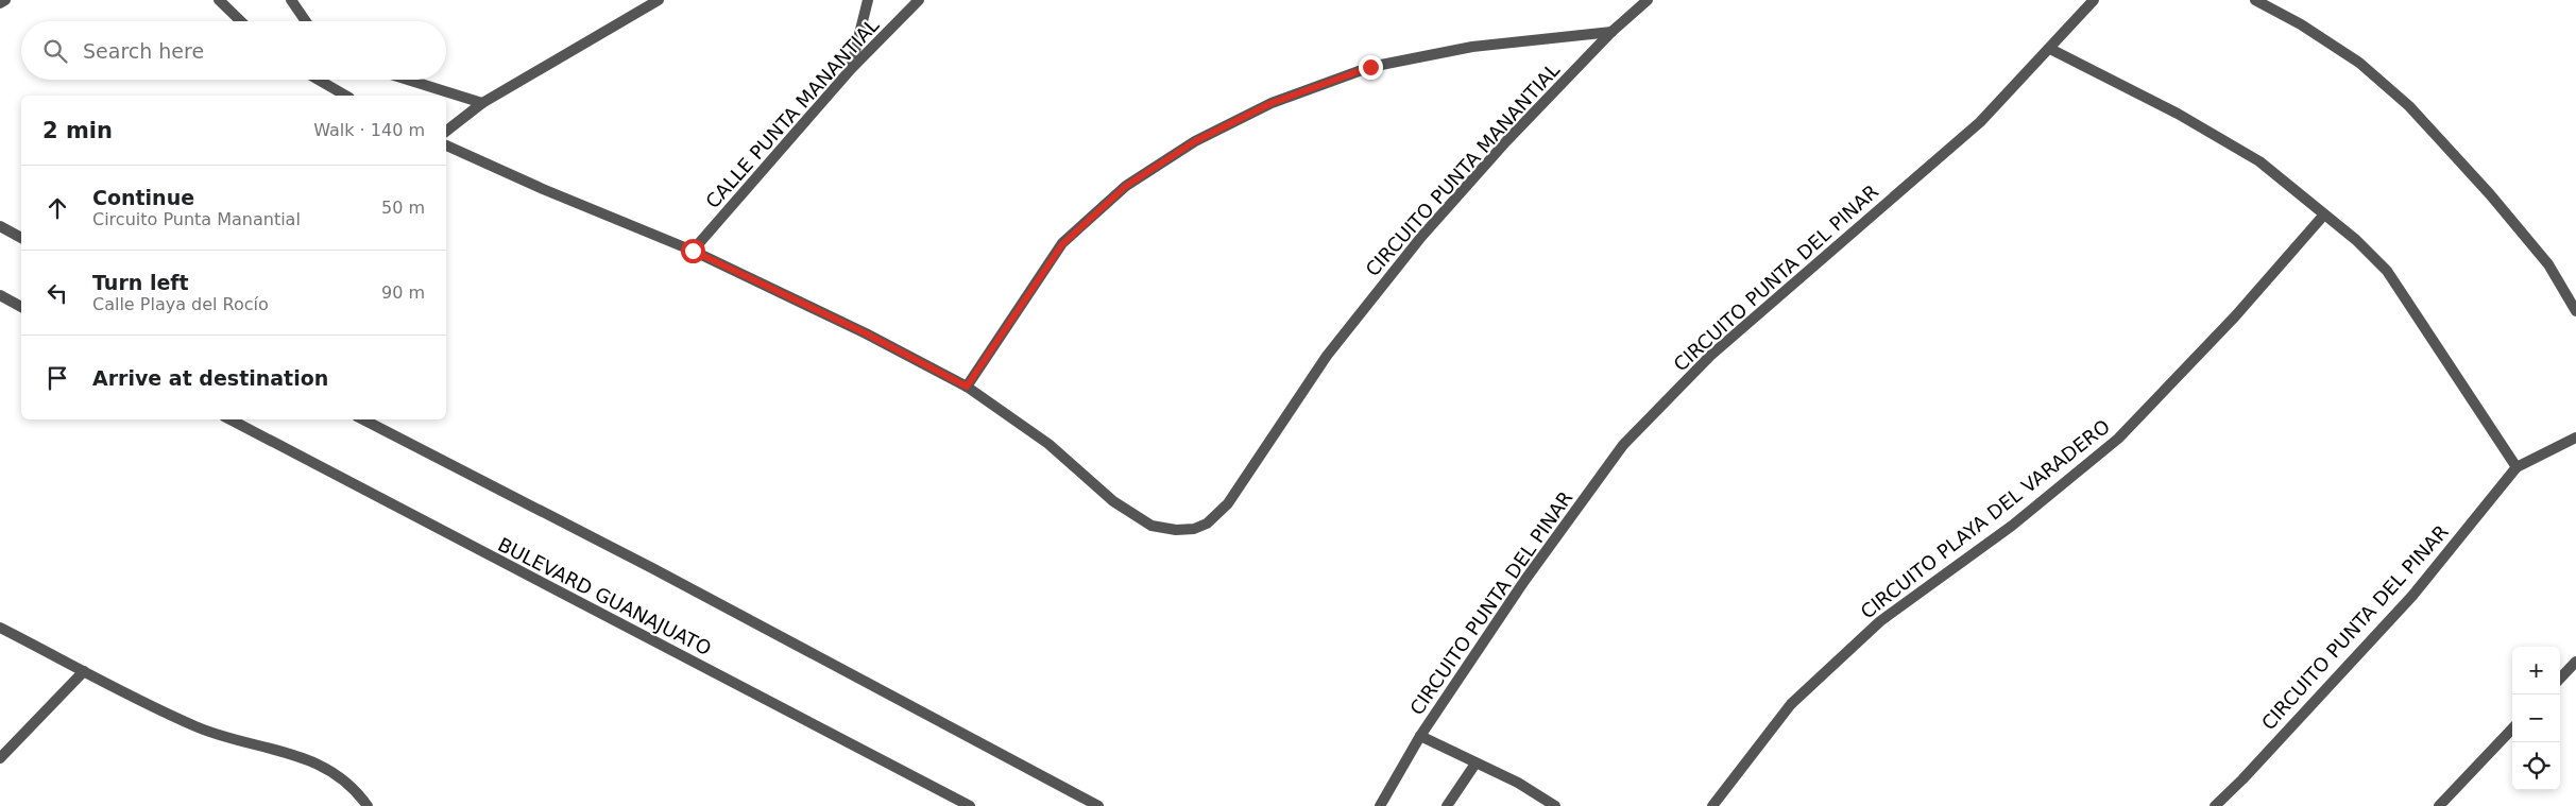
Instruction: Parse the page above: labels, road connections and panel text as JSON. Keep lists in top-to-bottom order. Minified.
{"streets":{"street":["CALLE PUNTA MANANTIAL","CIRCUITO PUNTA MANANTIAL","CIRCUITO PUNTA DEL PINAR","CIRCUITO PLAYA DEL VARADERO","BULEVARD GUANAJUATO"]},"crossings":[["CALLE PUNTA MANANTIAL","CIRCUITO PUNTA MANANTIAL"]],"page":{"search":"Search here","heading":["2 min","Walk · 140 m"],"list":[["Continue","Circuito Punta Manantial","50 m"],["Turn left","Calle Playa del Rocío","90 m"],"Arrive at destination"],"map_buttons":["+","−"]}}
